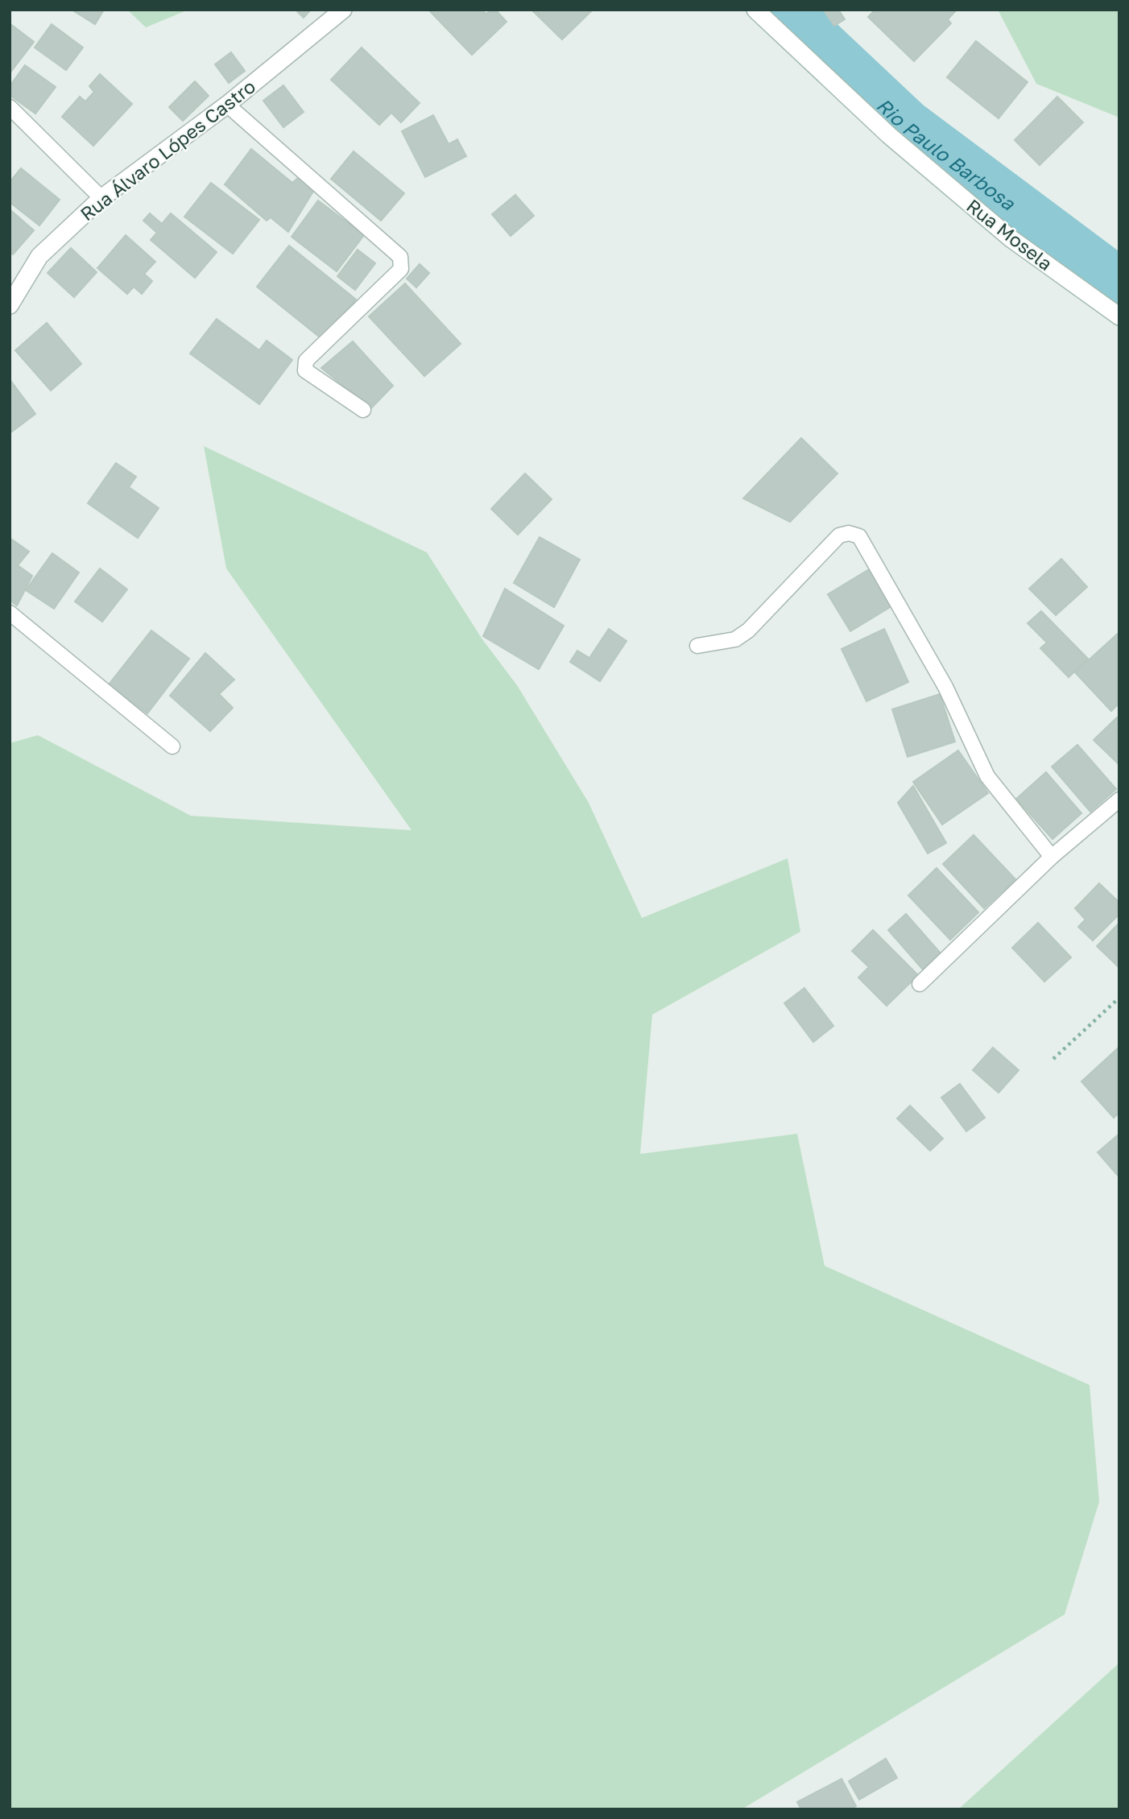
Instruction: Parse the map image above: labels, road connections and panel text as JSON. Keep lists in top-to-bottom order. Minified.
{"streets":{"street":["Rua Álvaro Lópes Castro","Rua Mosela"]},"water":["Rio Paulo Barbosa"]}
